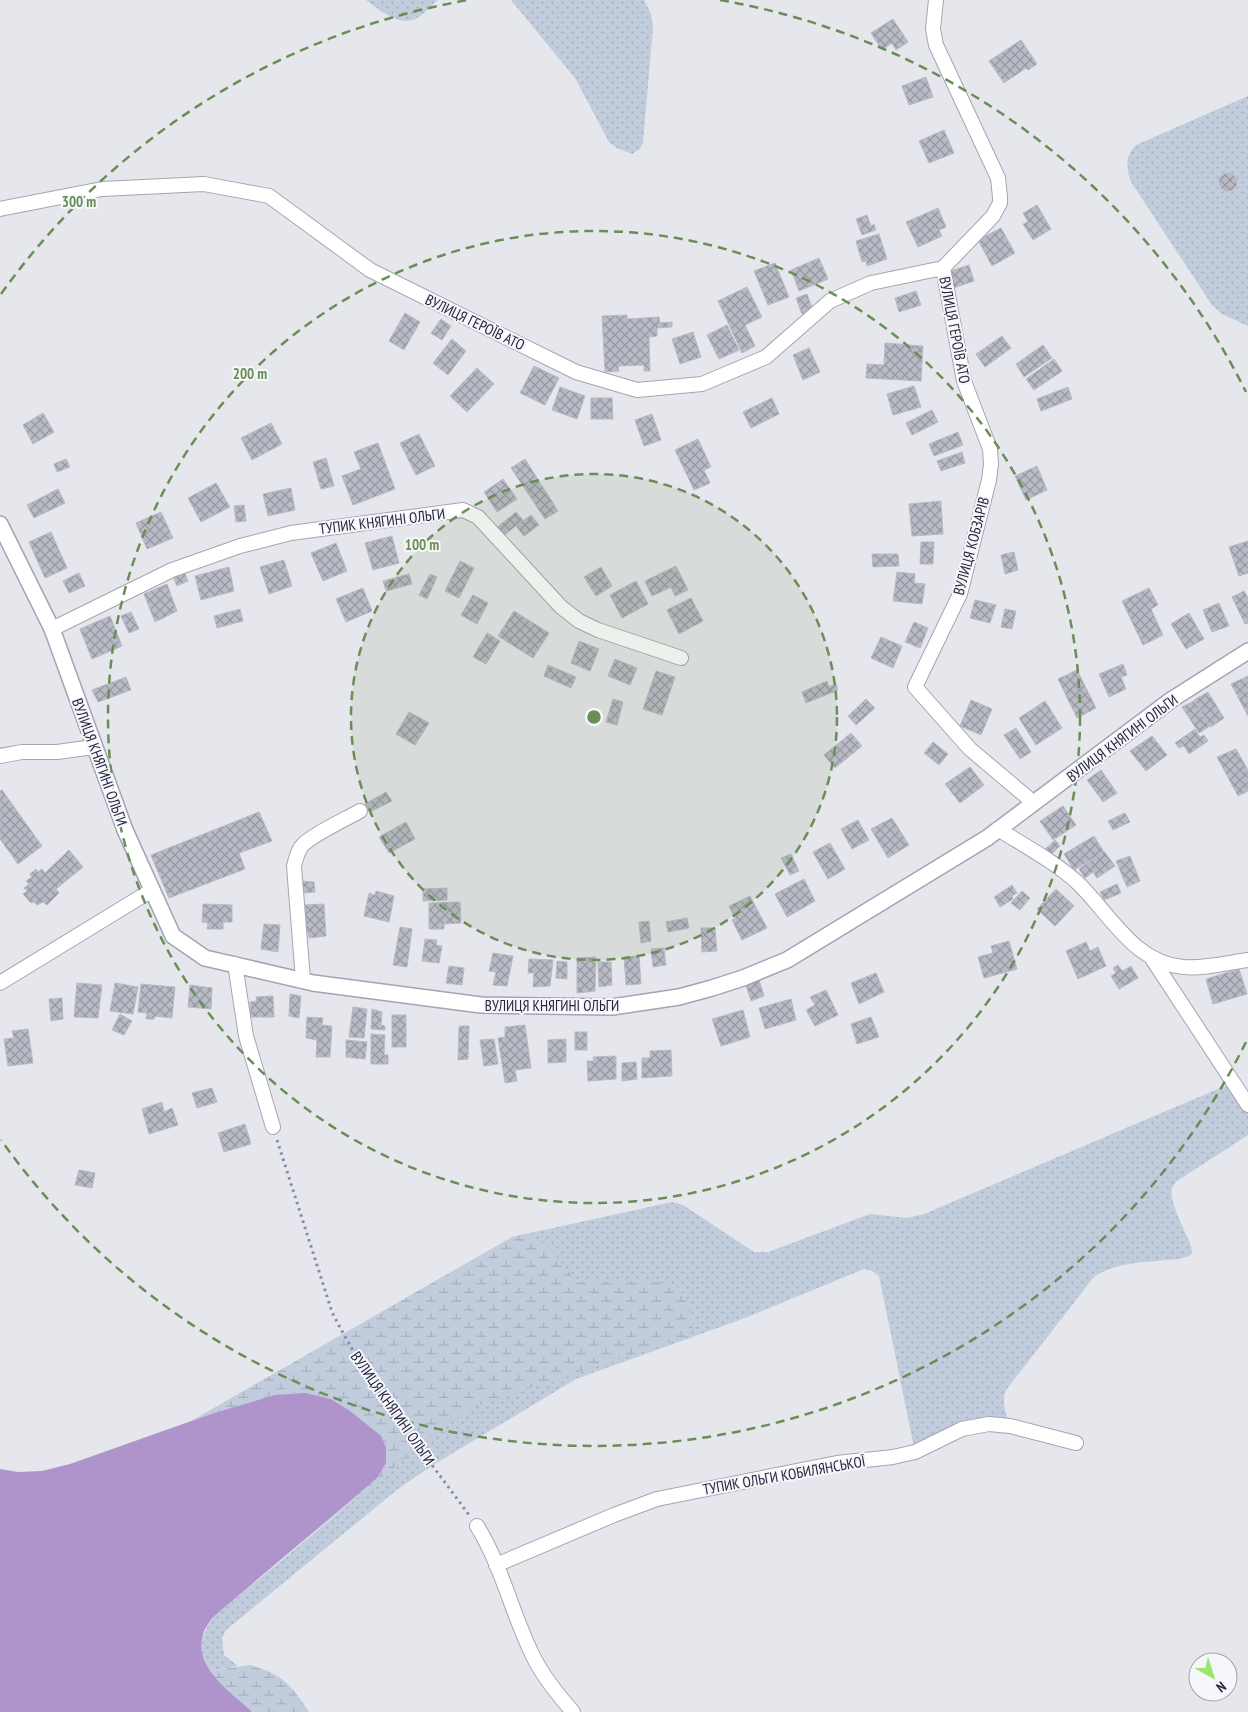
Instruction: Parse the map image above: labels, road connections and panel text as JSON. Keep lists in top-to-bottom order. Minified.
{"streets":{"street":["ВУЛИЦЯ ГЕРОЇВ АТО","ТУПИК КНЯГИНІ ОЛЬГИ","ВУЛИЦЯ КНЯГИНІ ОЛЬГИ","ТУПИК ОЛЬГИ КОБИЛЯНСЬКОЇ"]},"crossings":[["ВУЛИЦЯ ГЕРОЇВ АТО","ВУЛИЦЯ КНЯГИНІ ОЛЬГИ"],["ТУПИК КНЯГИНІ ОЛЬГИ","ВУЛИЦЯ КНЯГИНІ ОЛЬГИ"]],"north":"bottom right","rings":["300 m","200 m","100 m"]}
